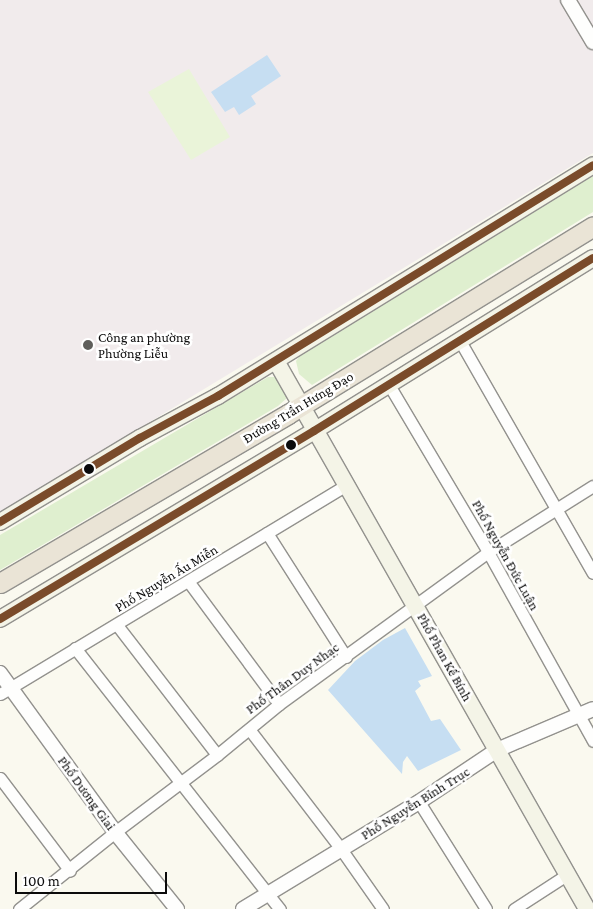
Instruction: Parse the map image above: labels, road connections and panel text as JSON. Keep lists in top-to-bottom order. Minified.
{"streets":{"highway":["Đường Trần Hưng Đạo"],"main road":["Phố Phan Kế Bính"],"street":["Phố Nguyễn Đức Luận","Phố Nguyễn Ấu Miễn","Phố Thân Duy Nhạc","Phố Dương Giai","Phố Nguyễn Bỉnh Trục"]},"crossings":[["Đường Trần Hưng Đạo","Phố Nguyễn Đức Luận"],["Đường Trần Hưng Đạo","Phố Phan Kế Bính"],["Phố Nguyễn Đức Luận","Phố Thân Duy Nhạc"],["Phố Nguyễn Đức Luận","Phố Nguyễn Bỉnh Trục"],["Phố Nguyễn Ấu Miễn","Phố Phan Kế Bính"],["Phố Nguyễn Ấu Miễn","Phố Dương Giai"],["Phố Phan Kế Bính","Phố Thân Duy Nhạc"],["Phố Phan Kế Bính","Phố Nguyễn Bỉnh Trục"],["Phố Thân Duy Nhạc","Phố Dương Giai"]],"places":["Công an phường Phường Liễu"],"scale_bar":"100 m"}
